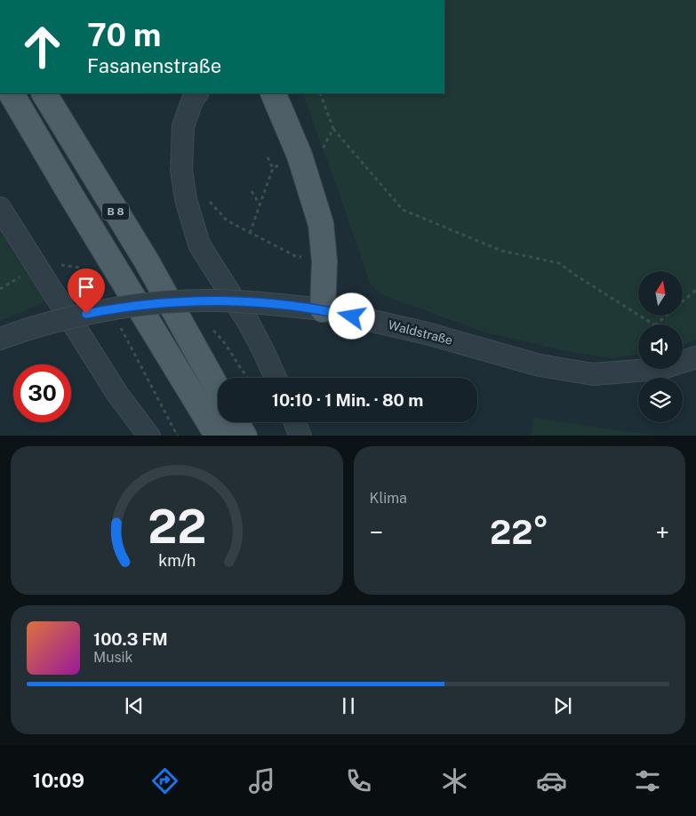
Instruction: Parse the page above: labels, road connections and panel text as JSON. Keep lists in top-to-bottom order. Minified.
{"streets":{"main road":["B 8"],"street":["Waldstraße"]},"north":"top","page":{"turn":["70 m","Fasanenstraße"],"limit":"30","trip":"10:10 · 1 Min. · 80 m","tile":"Klima","heat":["−","22°","+"],"song":["100.3 FM","Musik"],"tabs":"10:09","gauge":["22","km/h"]}}
